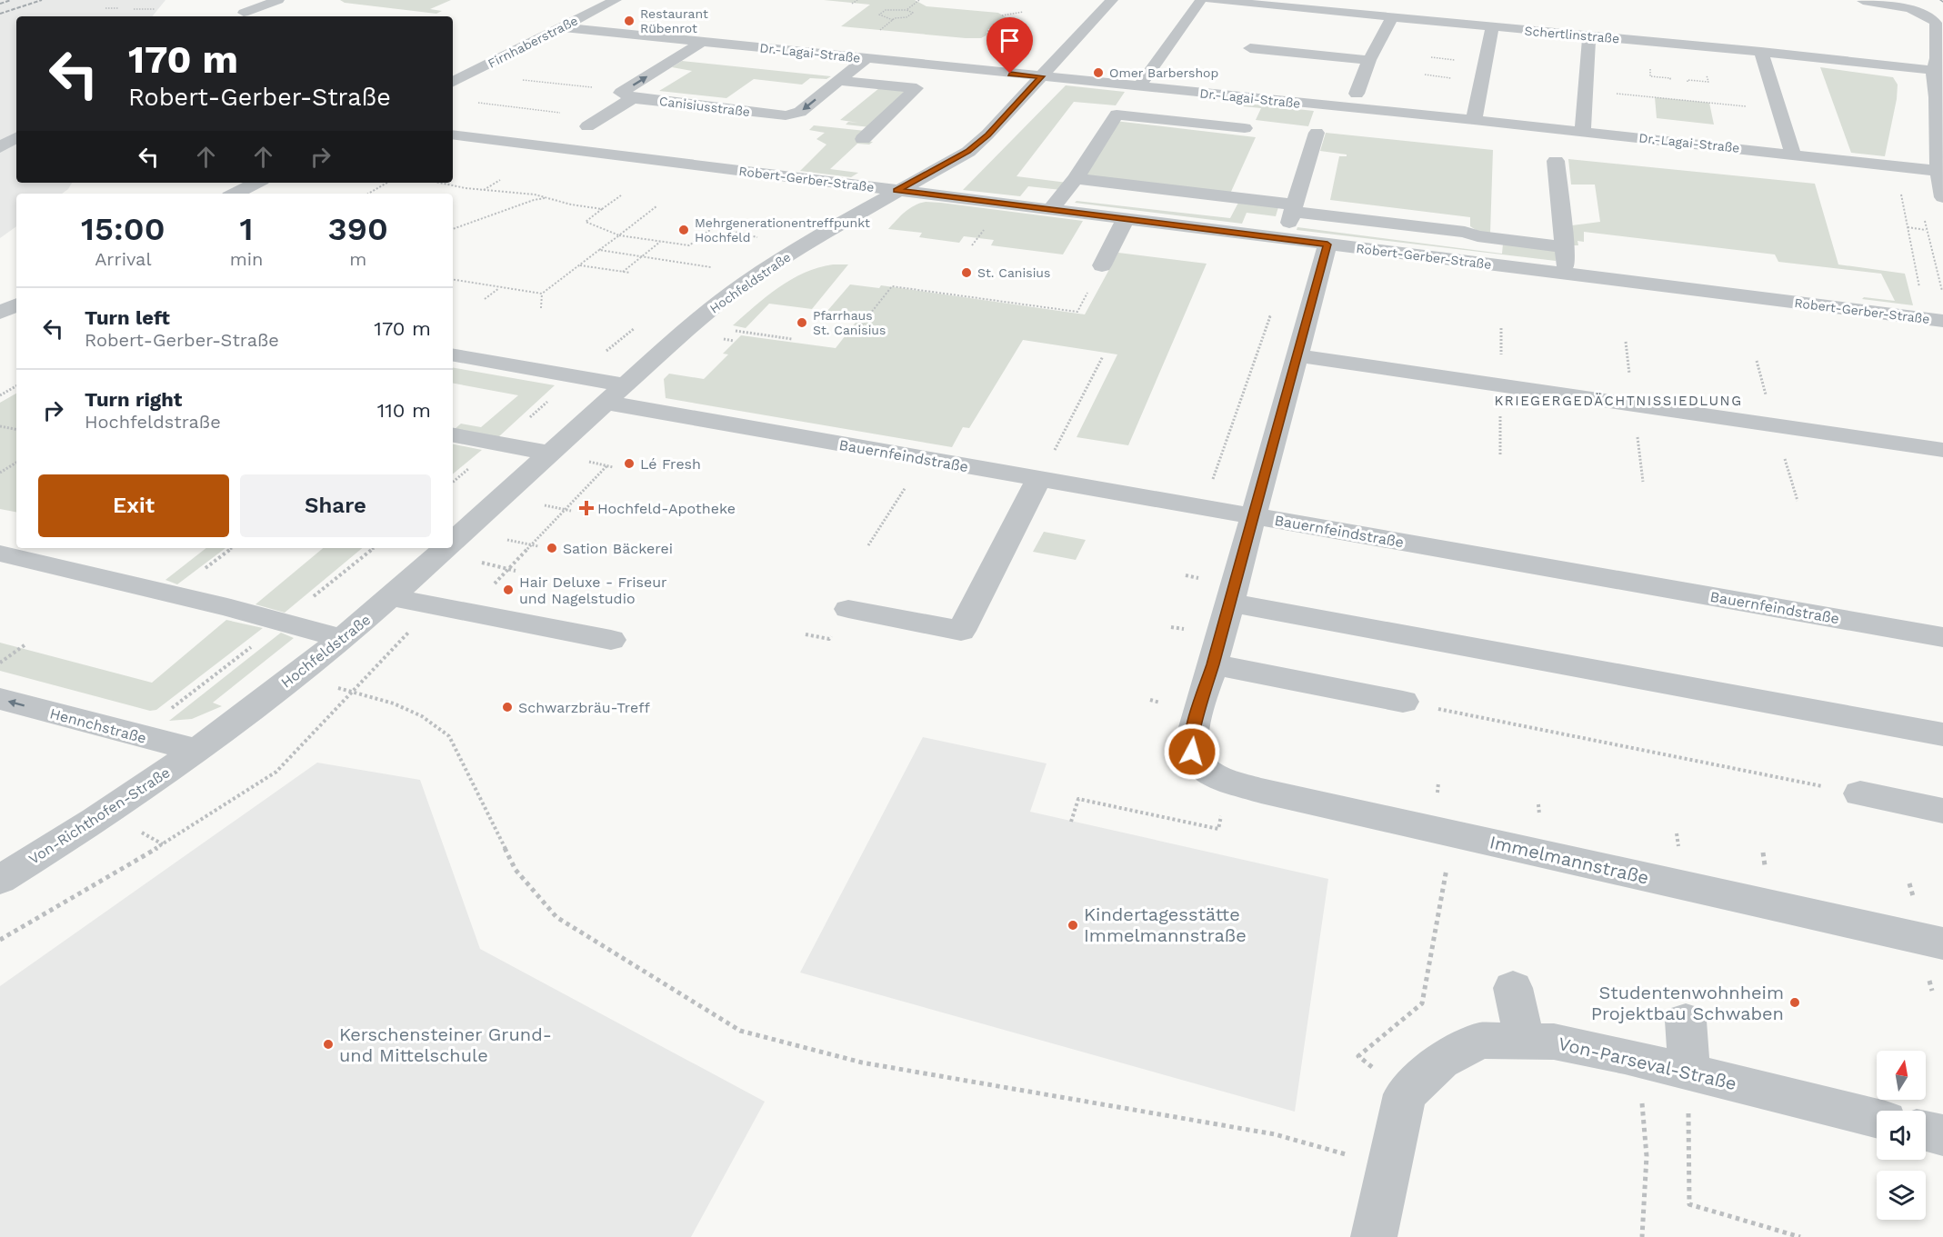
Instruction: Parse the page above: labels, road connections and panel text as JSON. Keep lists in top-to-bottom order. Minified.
{"streets":{"street":["Schertlinstraße","Firnhaberstraße","Dr.-Lagai-Straße","Canisiusstraße","Robert-Gerber-Straße","Hochfeldstraße","Bauernfeindstraße","Hennchstraße","Von-Richthofen-Straße","Immelmannstraße","Von-Parseval-Straße"]},"crossings":[["Firnhaberstraße","Dr.-Lagai-Straße"],["Dr.-Lagai-Straße","Canisiusstraße"],["Dr.-Lagai-Straße","Hochfeldstraße"],["Robert-Gerber-Straße","Hochfeldstraße"],["Hochfeldstraße","Bauernfeindstraße"],["Hochfeldstraße","Hennchstraße"],["Hochfeldstraße","Von-Richthofen-Straße"],["Hennchstraße","Von-Richthofen-Straße"]],"districts":["KRIEGERGEDÄCHTNISSIEDLUNG"],"places":{"other":["Restaurant Rübenrot","Omer Barbershop","Mehrgenerationentreffpunkt Hochfeld","St. Canisius","Pfarrhaus St. Canisius","Lé Fresh","Sation Bäckerei","Hair Deluxe - Friseur und Nagelstudio","Schwarzbräu-Treff","Kindertagesstätte Immelmannstraße","Studentenwohnheim Projektbau Schwaben","Kerschensteiner Grund- und Mittelschule"],"health":["Hochfeld-Apotheke"]},"north":"top","page":{"turn":["170 m","Robert-Gerber-Straße"],"eta":["15:00","Arrival","1","min","390","m"],"list":[{"name":"Turn left","note":"Robert-Gerber-Straße","value":"170 m"},{"name":"Turn right","note":"Hochfeldstraße","value":"110 m"}],"buttons":["Exit","Share"]}}
